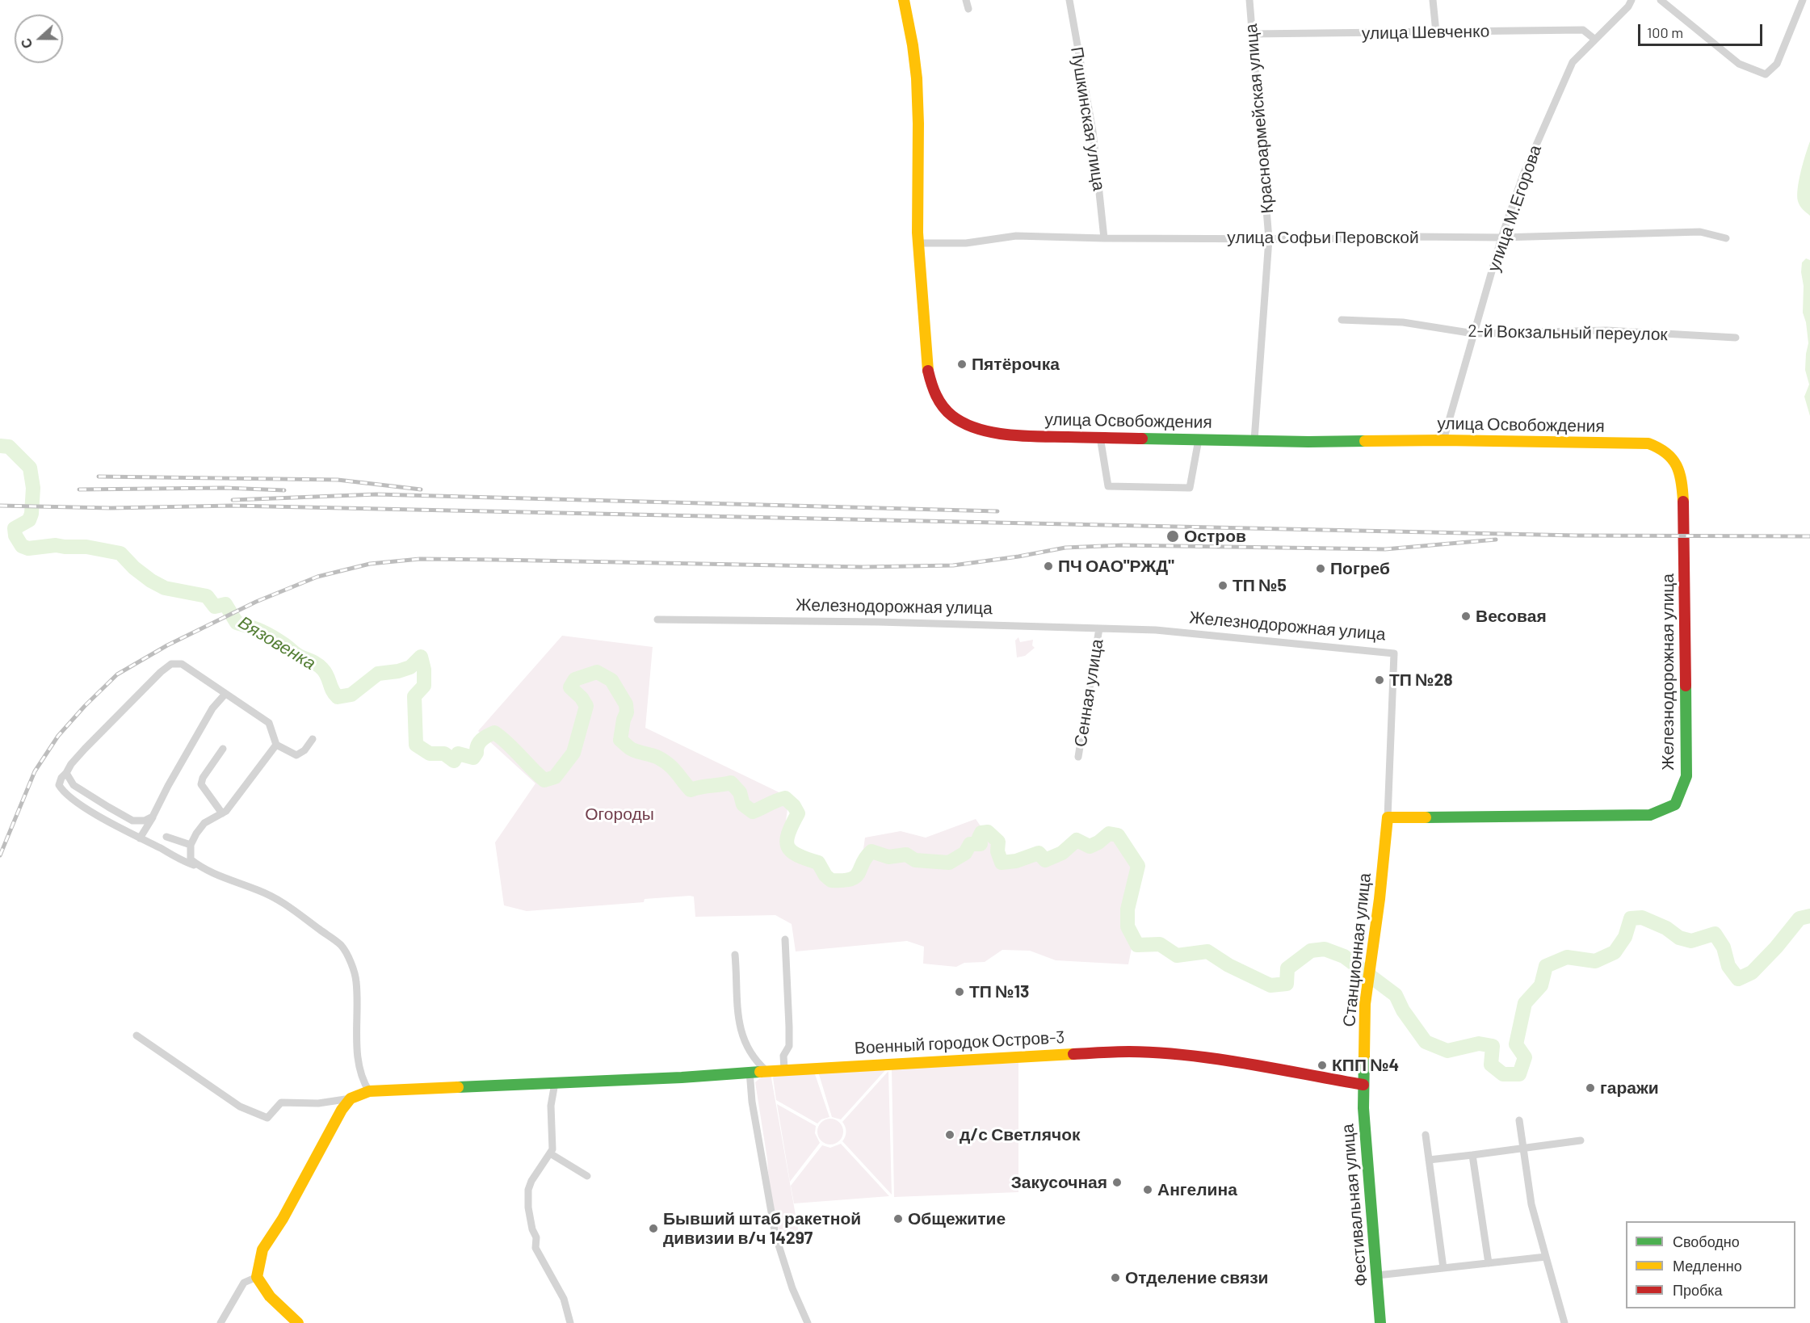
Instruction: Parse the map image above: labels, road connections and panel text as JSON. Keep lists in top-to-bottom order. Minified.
{"streets":{"main road":["улица Освобождения","Железнодорожная улица","Станционная улица","Военный городок Остров-3","Фестивальная улица"],"street":["улица Шевченко","Пушкинская улица","Красноармейская улица","улица М.Егорова","улица Софьи Перовской","2-й Вокзальный переулок","Сенная улица"]},"crossings":[["улица Шевченко","Красноармейская улица"],["улица Шевченко","улица М.Егорова"],["Пушкинская улица","улица Софьи Перовской"],["Красноармейская улица","улица Софьи Перовской"],["Красноармейская улица","улица Освобождения"],["улица М.Егорова","улица Софьи Перовской"],["улица М.Егорова","2-й Вокзальный переулок"],["улица М.Егорова","улица Освобождения"],["улица Софьи Перовской","улица Освобождения"],["улица Освобождения","Железнодорожная улица"],["Железнодорожная улица","Сенная улица"],["Железнодорожная улица","Станционная улица"],["Станционная улица","Военный городок Остров-3"],["Станционная улица","Фестивальная улица"],["Военный городок Остров-3","Фестивальная улица"]],"water":["Вязовенка"],"parks":["Огороды"],"places":["Пятёрочка","Остров","ПЧ ОАО\"РЖД\"","Погреб","ТП №5","Весовая","ТП №28","ТП №13","КПП №4","гаражи","д/с Светлячок","Закусочная","Ангелина","Общежитие","Бывший штаб ракетной дивизии в/ч 14297","Отделение связи"],"legend":["Свободно","Медленно","Пробка"],"scale_bar":"100 m","north":"left"}
